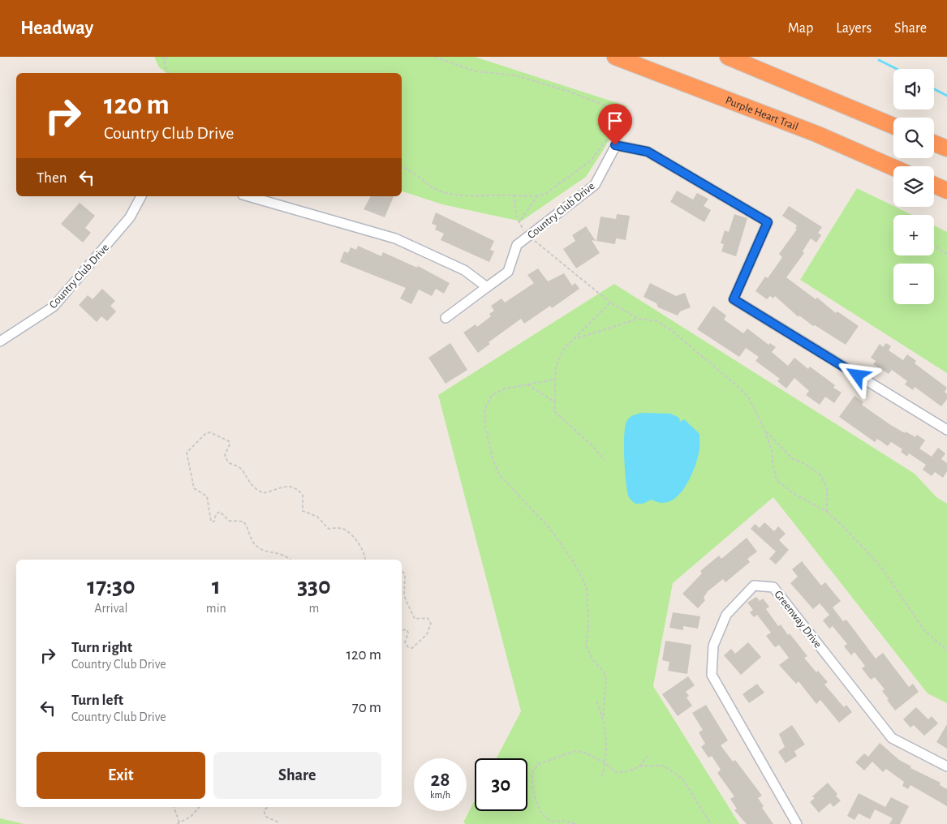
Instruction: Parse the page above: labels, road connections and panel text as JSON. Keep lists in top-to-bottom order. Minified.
{"streets":{"highway":["Purple Heart Trail"],"street":["Country Club Drive","Greenway Drive"]},"page":{"header":"Headway","nav":["Map","Layers","Share"],"map_buttons":["+","−"],"turn":["120 m","Country Club Drive"],"then":"Then","eta":["17:30","Arrival","1","min","330","m"],"list":[{"name":"Turn right","note":"Country Club Drive","value":"120 m"},{"name":"Turn left","note":"Country Club Drive","value":"70 m"}],"buttons":["Exit","Share"],"speed":"28 km/h","limit":"30"}}
